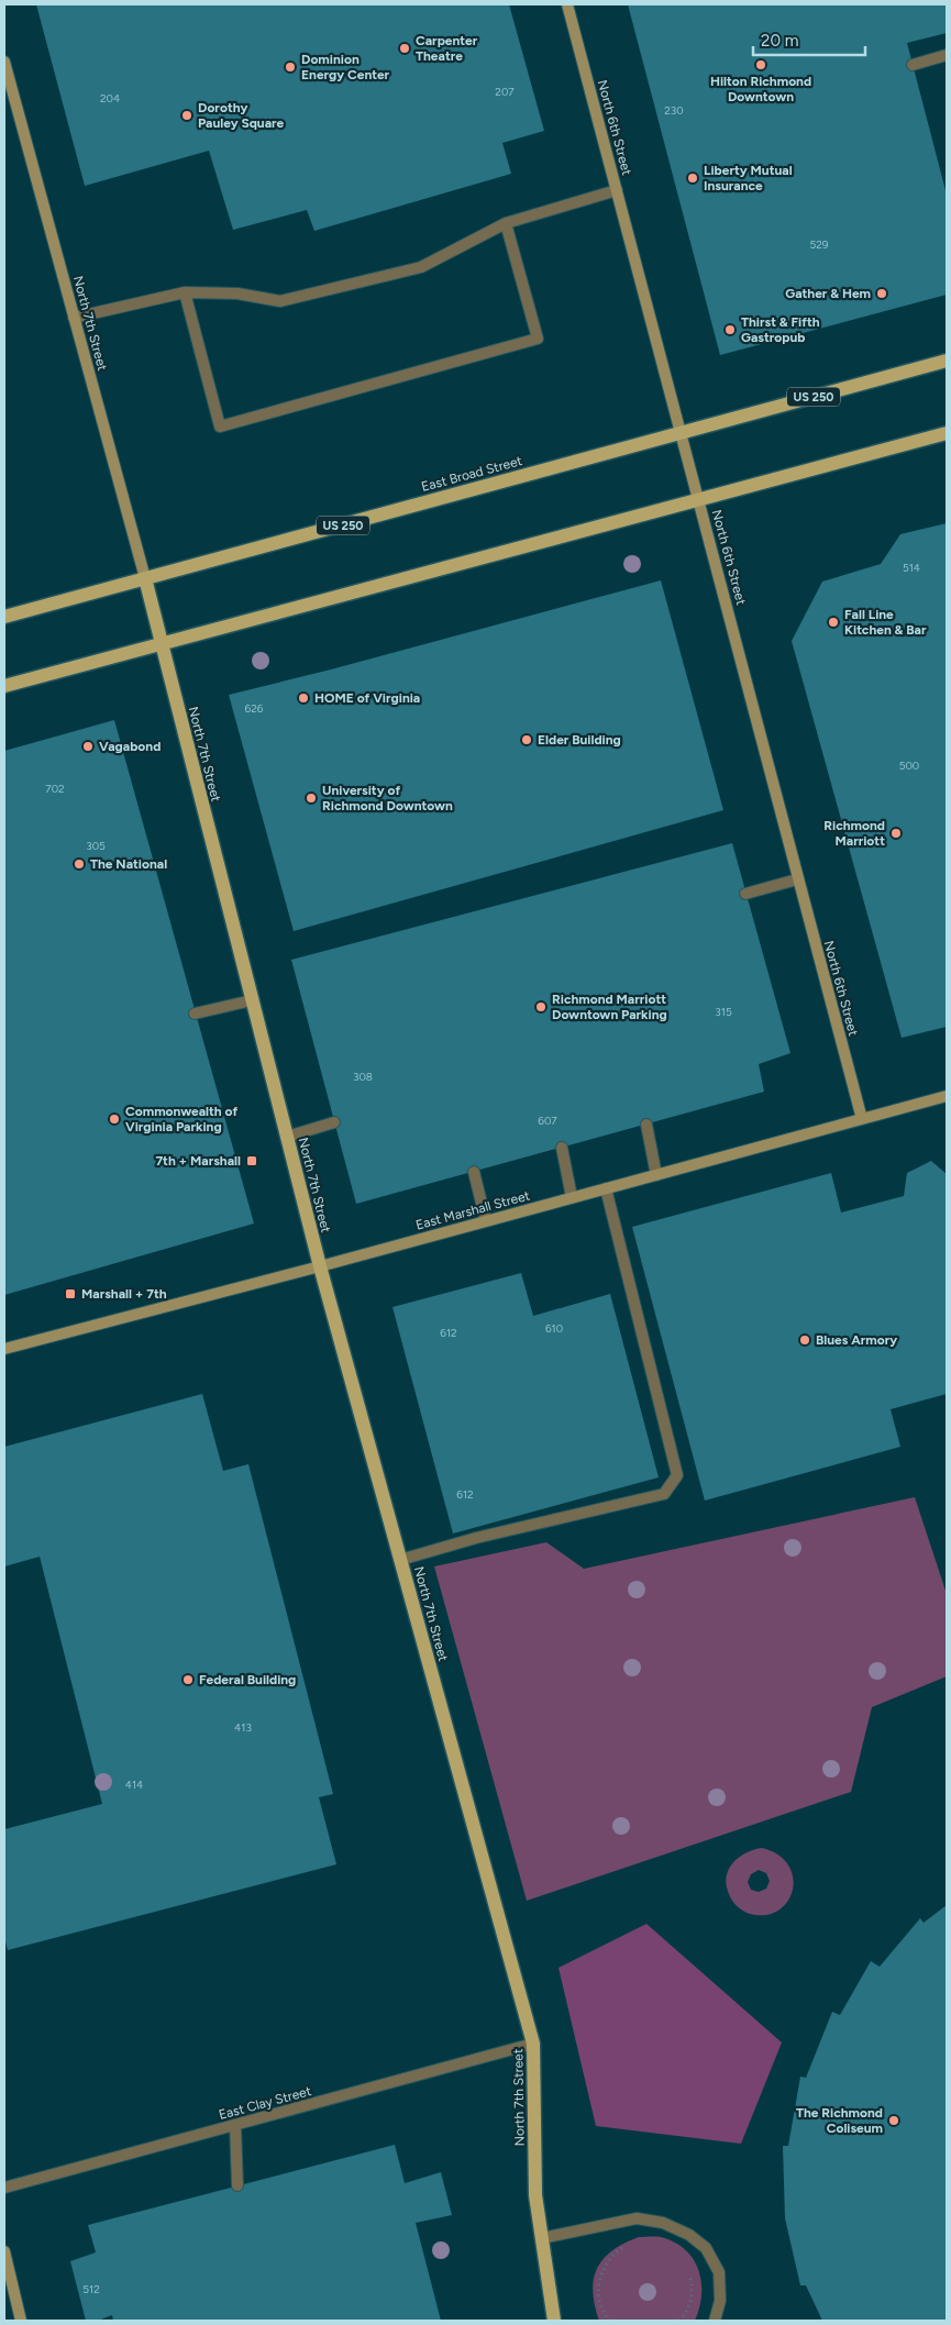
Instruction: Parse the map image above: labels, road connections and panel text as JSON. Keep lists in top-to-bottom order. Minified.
{"streets":{"main road":["North 7th Street","US 250","East Broad Street"],"street":["North 6th Street","East Marshall Street","East Clay Street"]},"crossings":[["North 6th Street","East Broad Street"],["North 6th Street","East Marshall Street"],["North 7th Street","East Broad Street"],["North 7th Street","East Marshall Street"],["North 7th Street","East Clay Street"]],"places":{"other":["Carpenter Theatre","Hilton Richmond Downtown","Dominion Energy Center","Dorothy Pauley Square","Liberty Mutual Insurance","Gather & Hem","Thirst & Fifth Gastropub","Fall Line Kitchen & Bar","HOME of Virginia","Elder Building","Vagabond","University of Richmond Downtown","Richmond Marriott","The National","Richmond Marriott Downtown Parking","Commonwealth of Virginia Parking","Blues Armory","Federal Building","The Richmond Coliseum"],"transit":["7th + Marshall","Marshall + 7th"]},"house_numbers":["207","204","230","529","514","626","500","702","305","315","308","607","610","612","612","413","414","512"],"scale_bar":"20 m"}
